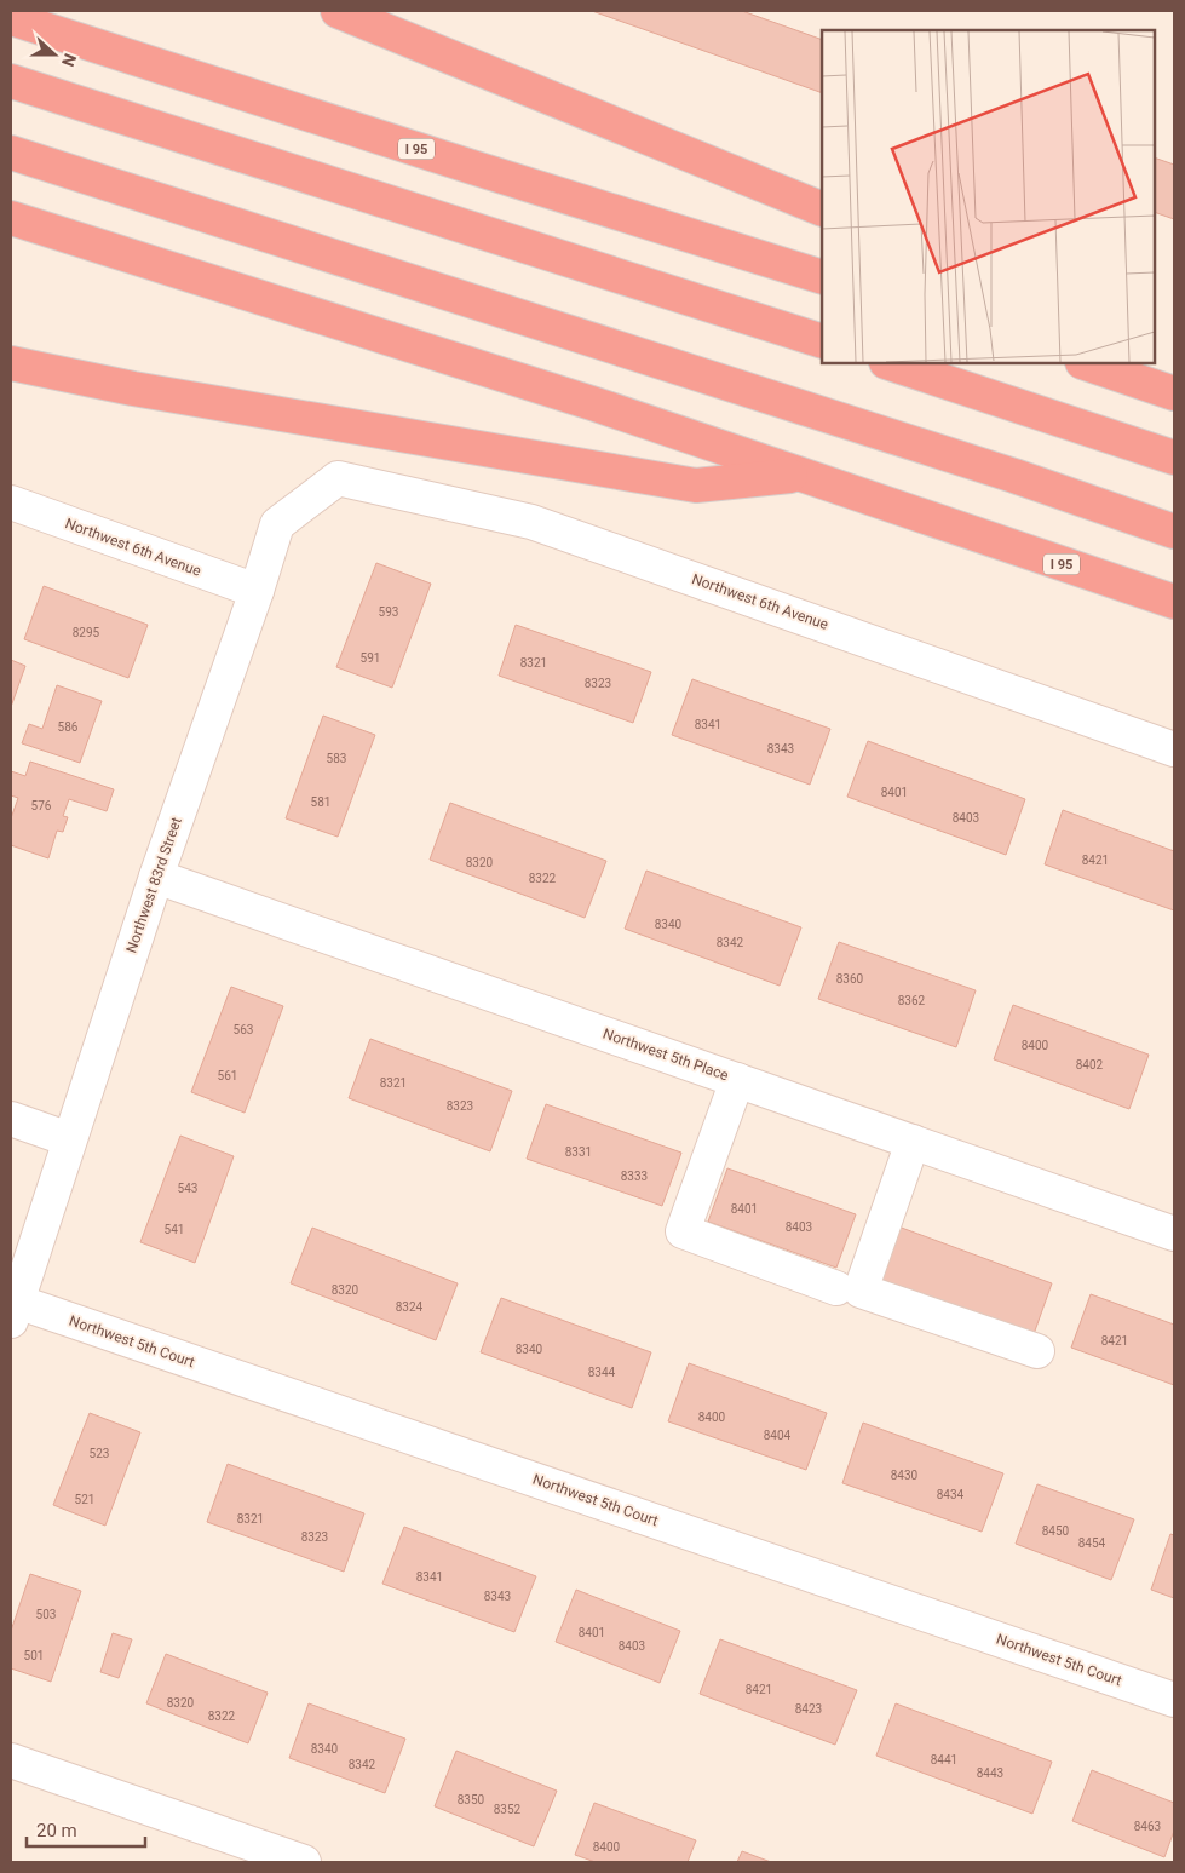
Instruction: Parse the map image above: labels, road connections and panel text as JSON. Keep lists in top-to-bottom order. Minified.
{"streets":{"highway":["I 95"],"street":["Northwest 6th Avenue","Northwest 83rd Street","Northwest 5th Place","Northwest 5th Court"]},"crossings":[["Northwest 6th Avenue","Northwest 83rd Street"],["Northwest 83rd Street","Northwest 5th Place"],["Northwest 83rd Street","Northwest 5th Court"]],"house_numbers":["593","8295","591","8321","8323","8341","586","8343","583","8401","581","576","8403","8421","8320","8322","8340","8342","8360","8362","563","8400","8402","561","8321","8323","8331","8333","543","8401","8403","541","8320","8324","8421","8340","8344","8400","8404","523","8430","8434","521","8321","8450","8323","8454","8341","8343","503","8401","8403","501","8421","8320","8423","8322","8340","8441","8342","8443","8350","8352","8463","8400"],"scale_bar":"20 m","north":"right"}
